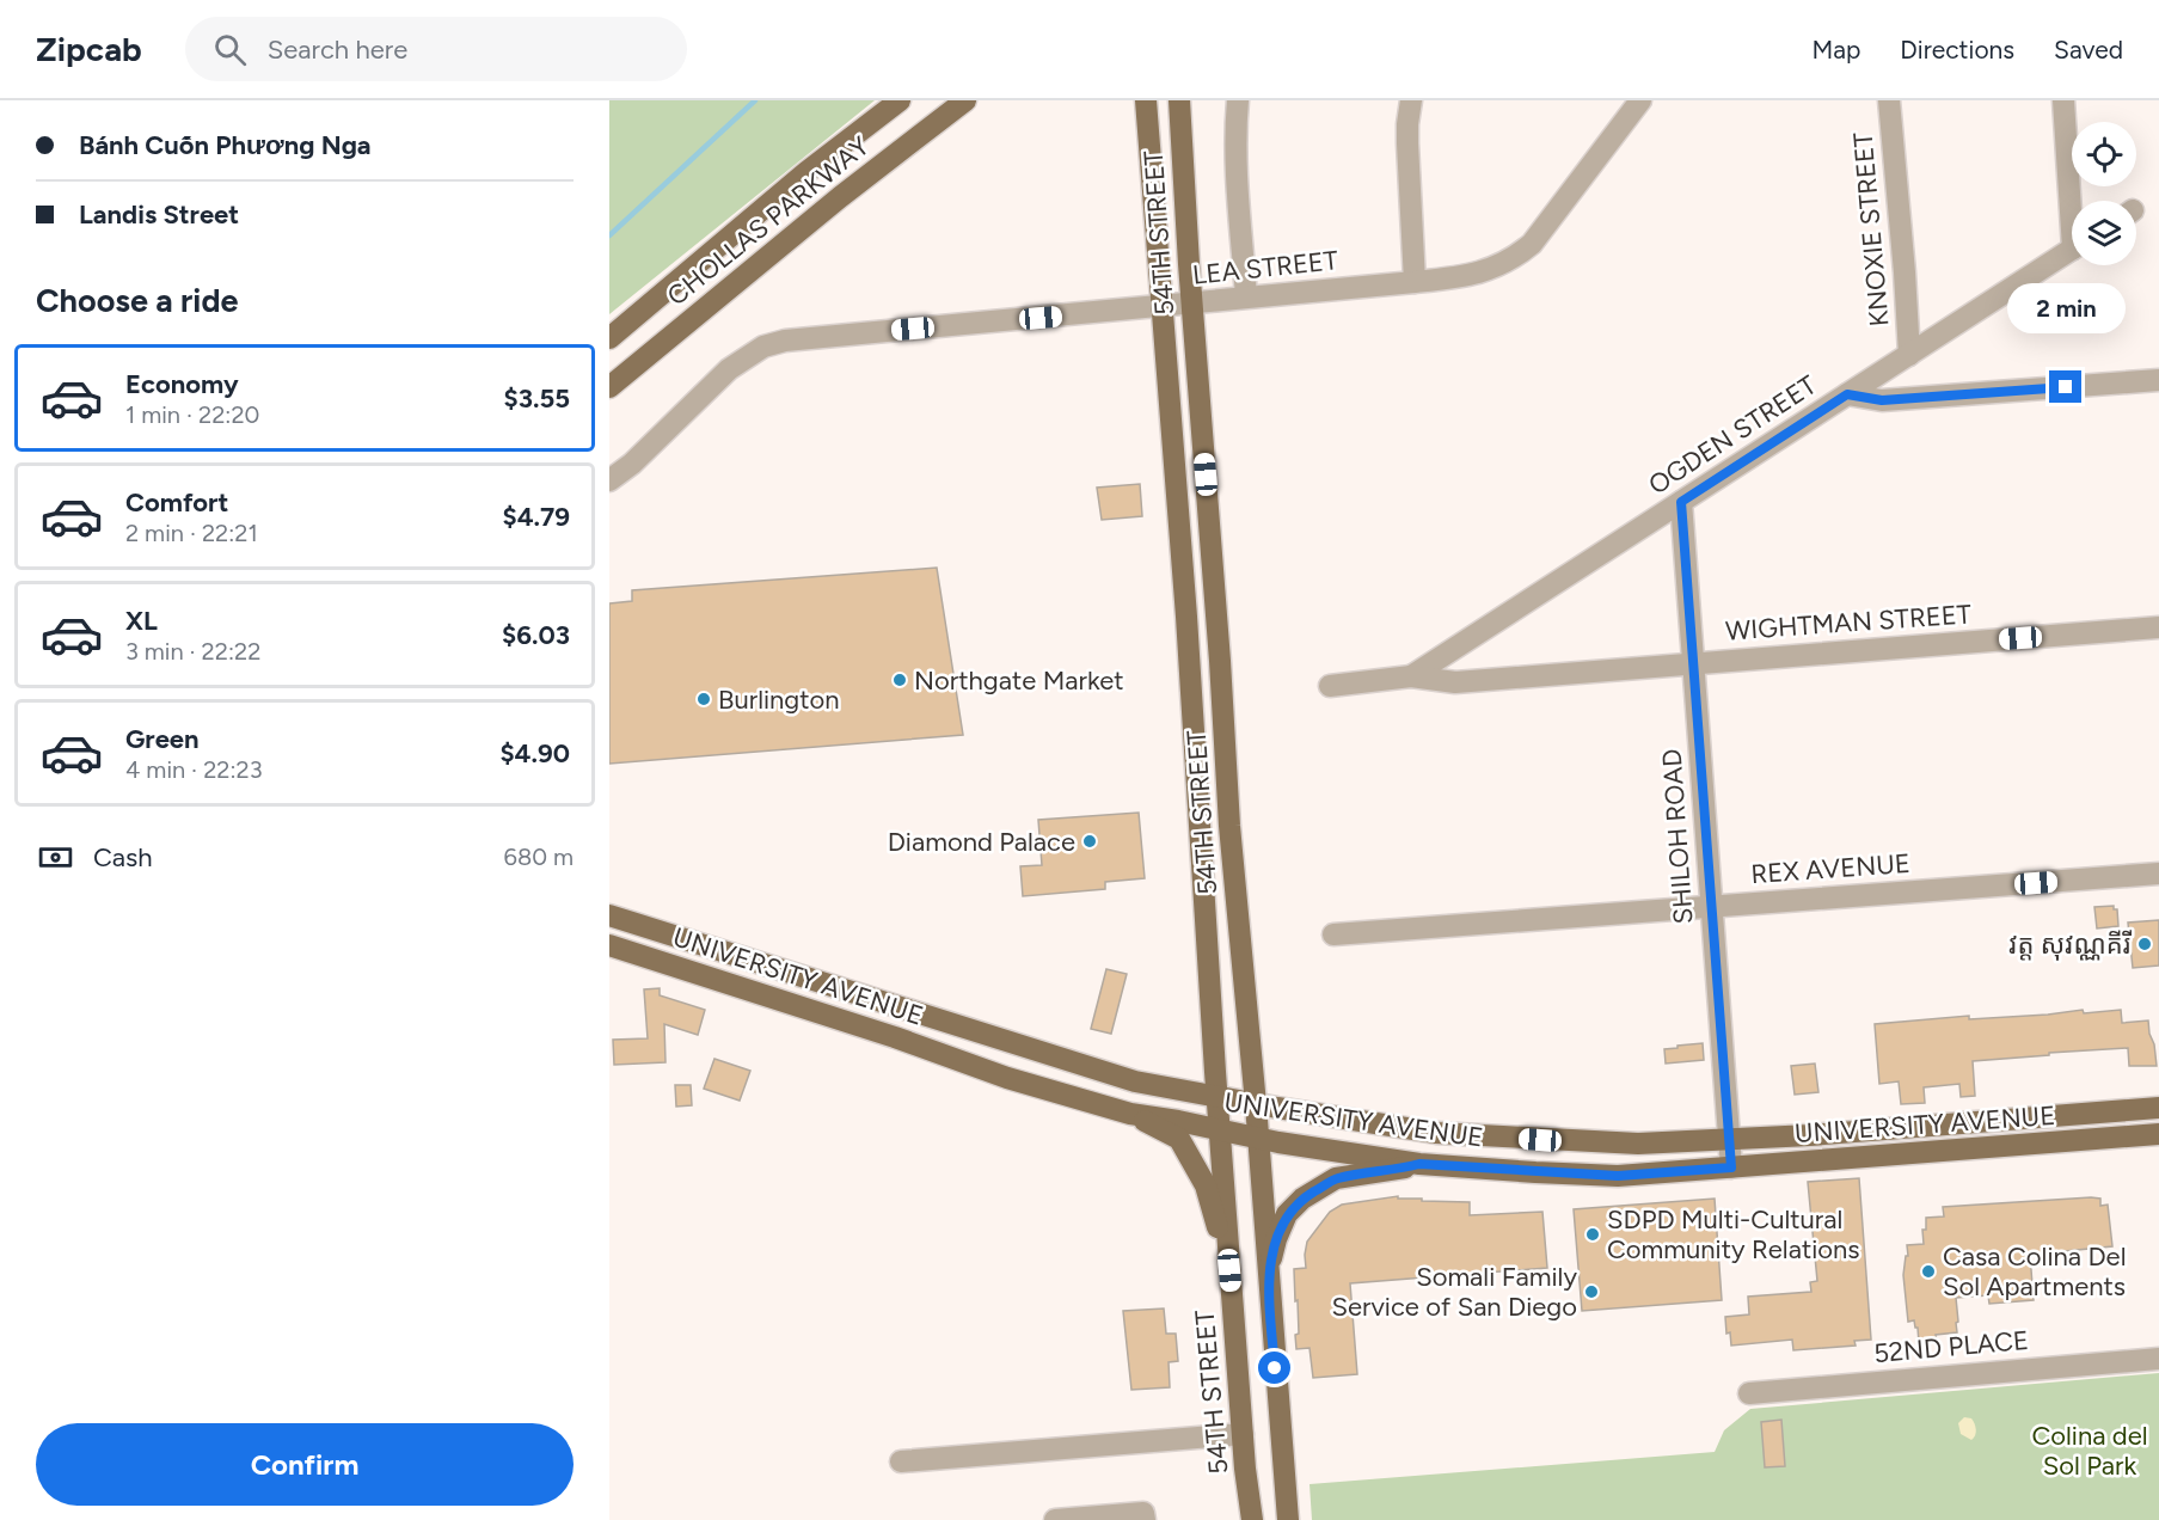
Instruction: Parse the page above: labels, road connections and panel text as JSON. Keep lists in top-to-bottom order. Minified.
{"streets":{"main road":["CHOLLAS PARKWAY","54TH STREET","UNIVERSITY AVENUE"],"street":["KNOXIE STREET","LEA STREET","OGDEN STREET","WIGHTMAN STREET","SHILOH ROAD","REX AVENUE","52ND PLACE"]},"crossings":[["KNOXIE STREET","OGDEN STREET"],["54TH STREET","LEA STREET"],["54TH STREET","UNIVERSITY AVENUE"],["OGDEN STREET","WIGHTMAN STREET"],["OGDEN STREET","SHILOH ROAD"],["WIGHTMAN STREET","SHILOH ROAD"],["SHILOH ROAD","REX AVENUE"],["SHILOH ROAD","UNIVERSITY AVENUE"]],"parks":["Colina del Sol Park"],"places":["Northgate Market","Burlington","Diamond Palace","វត្ត សុវណ្ណគីរី","SDPD Multi-Cultural Community Relations","Casa Colina Del Sol Apartments","Somali Family Service of San Diego"],"page":{"header":"Zipcab","search":"Search here","nav":["Map","Directions","Saved"],"banner":["Bánh Cuốn Phương Nga","Landis Street"],"heading":"Choose a ride","bubble":"2 min","list":[{"name":"Economy","note":"1 min · 22:20","value":"$3.55"},{"name":"Comfort","note":"2 min · 22:21","value":"$4.79"},{"name":"XL","note":"3 min · 22:22","value":"$6.03"},{"name":"Green","note":"4 min · 22:23","value":"$4.90"}],"pay":["Cash","680 m"],"buttons":"Confirm"}}
